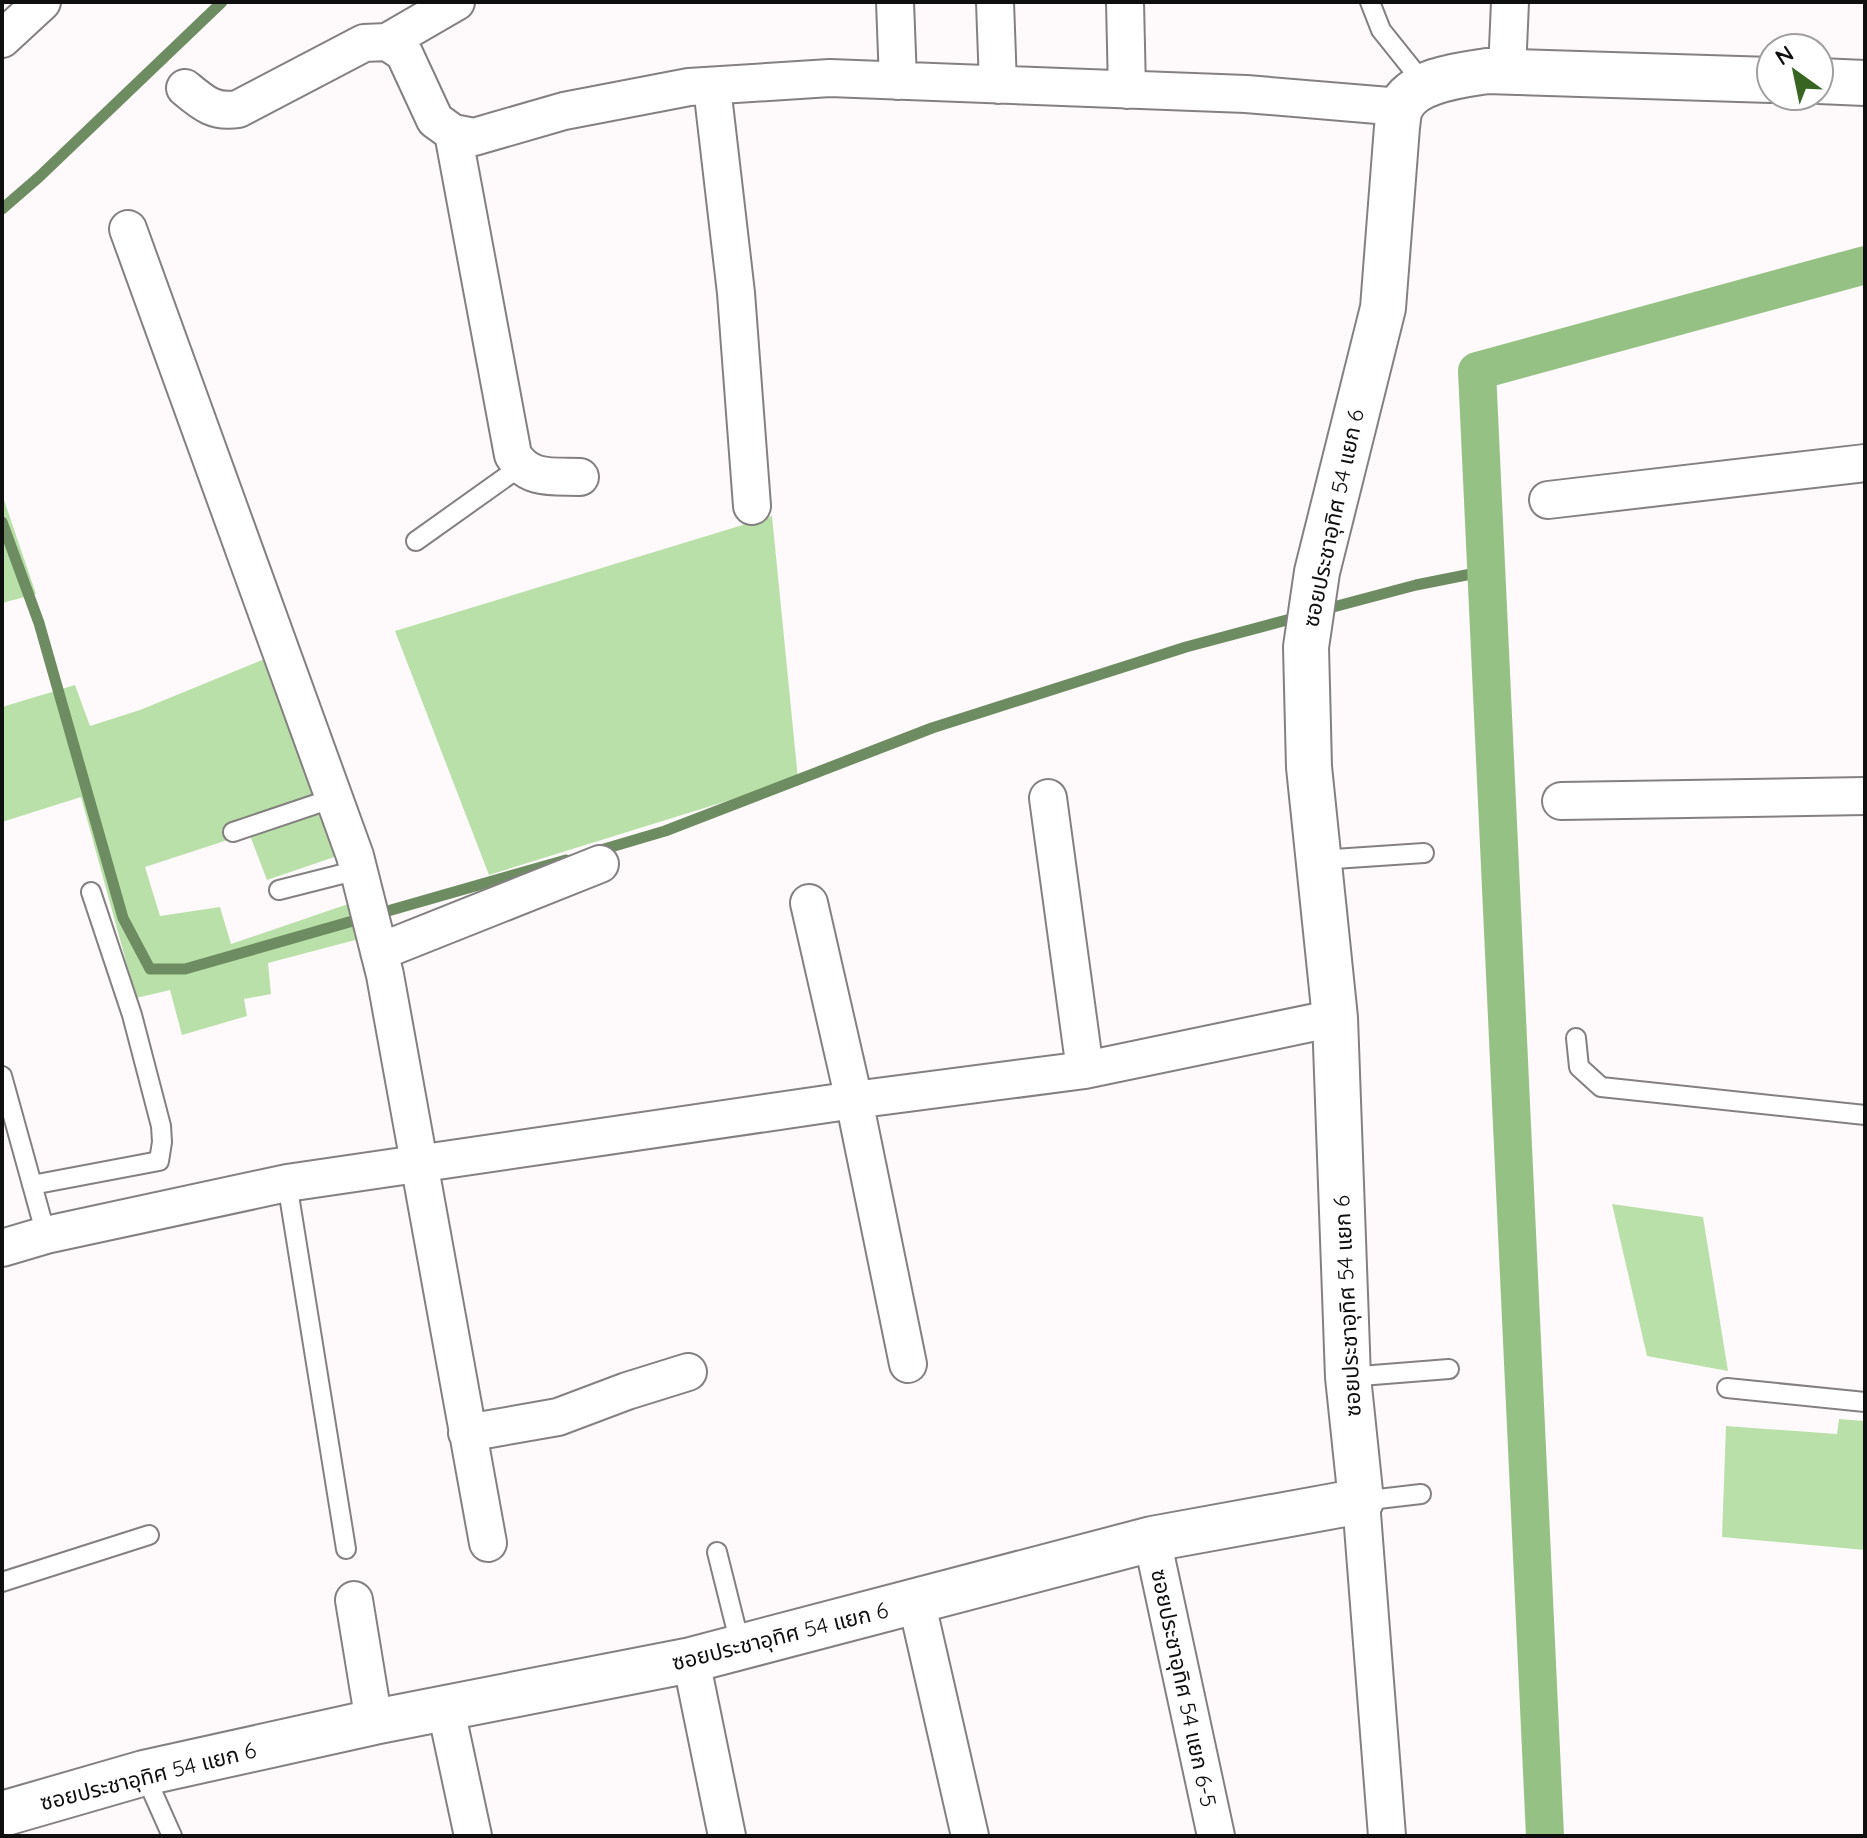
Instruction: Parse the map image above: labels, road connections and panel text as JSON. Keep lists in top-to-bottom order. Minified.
{"streets":{"street":["ซอยประชาอุทิศ 54 แยก 6","ซอยประชาอุทิศ 54 แยก 6-5"]},"crossings":[["ซอยประชาอุทิศ 54 แยก 6","ซอยประชาอุทิศ 54 แยก 6-5"]],"north":"top left"}
